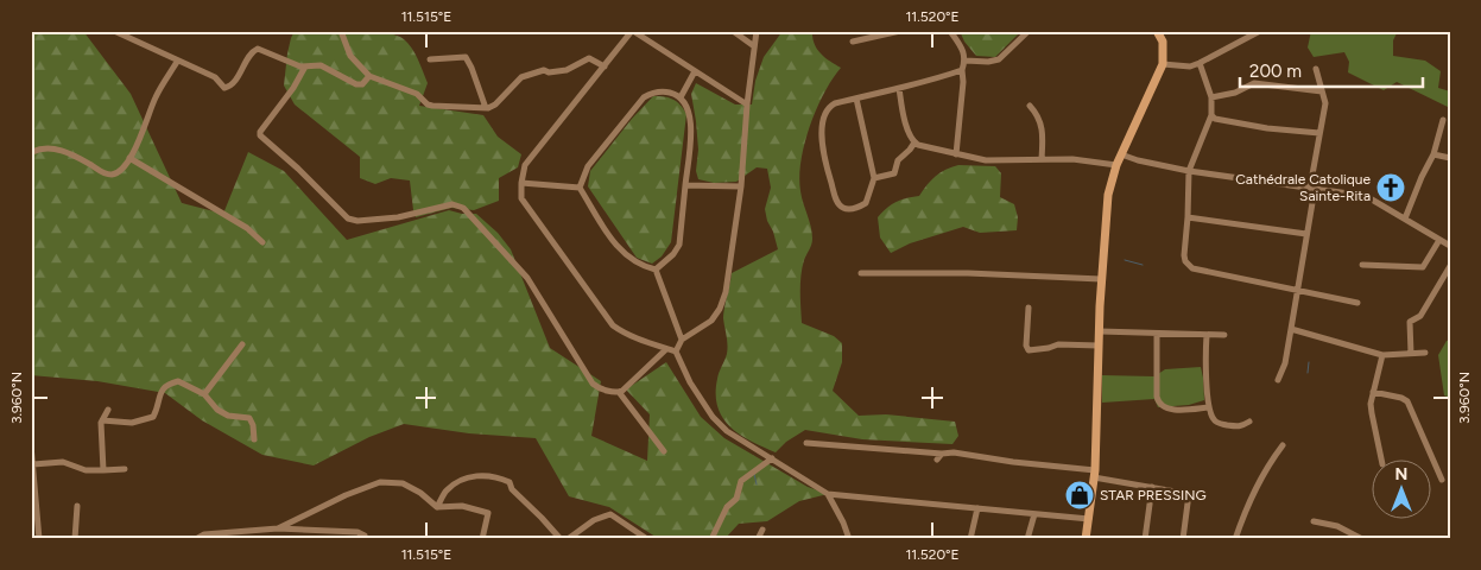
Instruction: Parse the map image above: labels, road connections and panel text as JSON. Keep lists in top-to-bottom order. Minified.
{"places":{"church":["Cathédrale Catolique Sainte-Rita"],"shop":["STAR PRESSING"]},"scale_bar":"200 m","north":"top","coordinates":["11.515°E","11.520°E","3.960°N"]}
